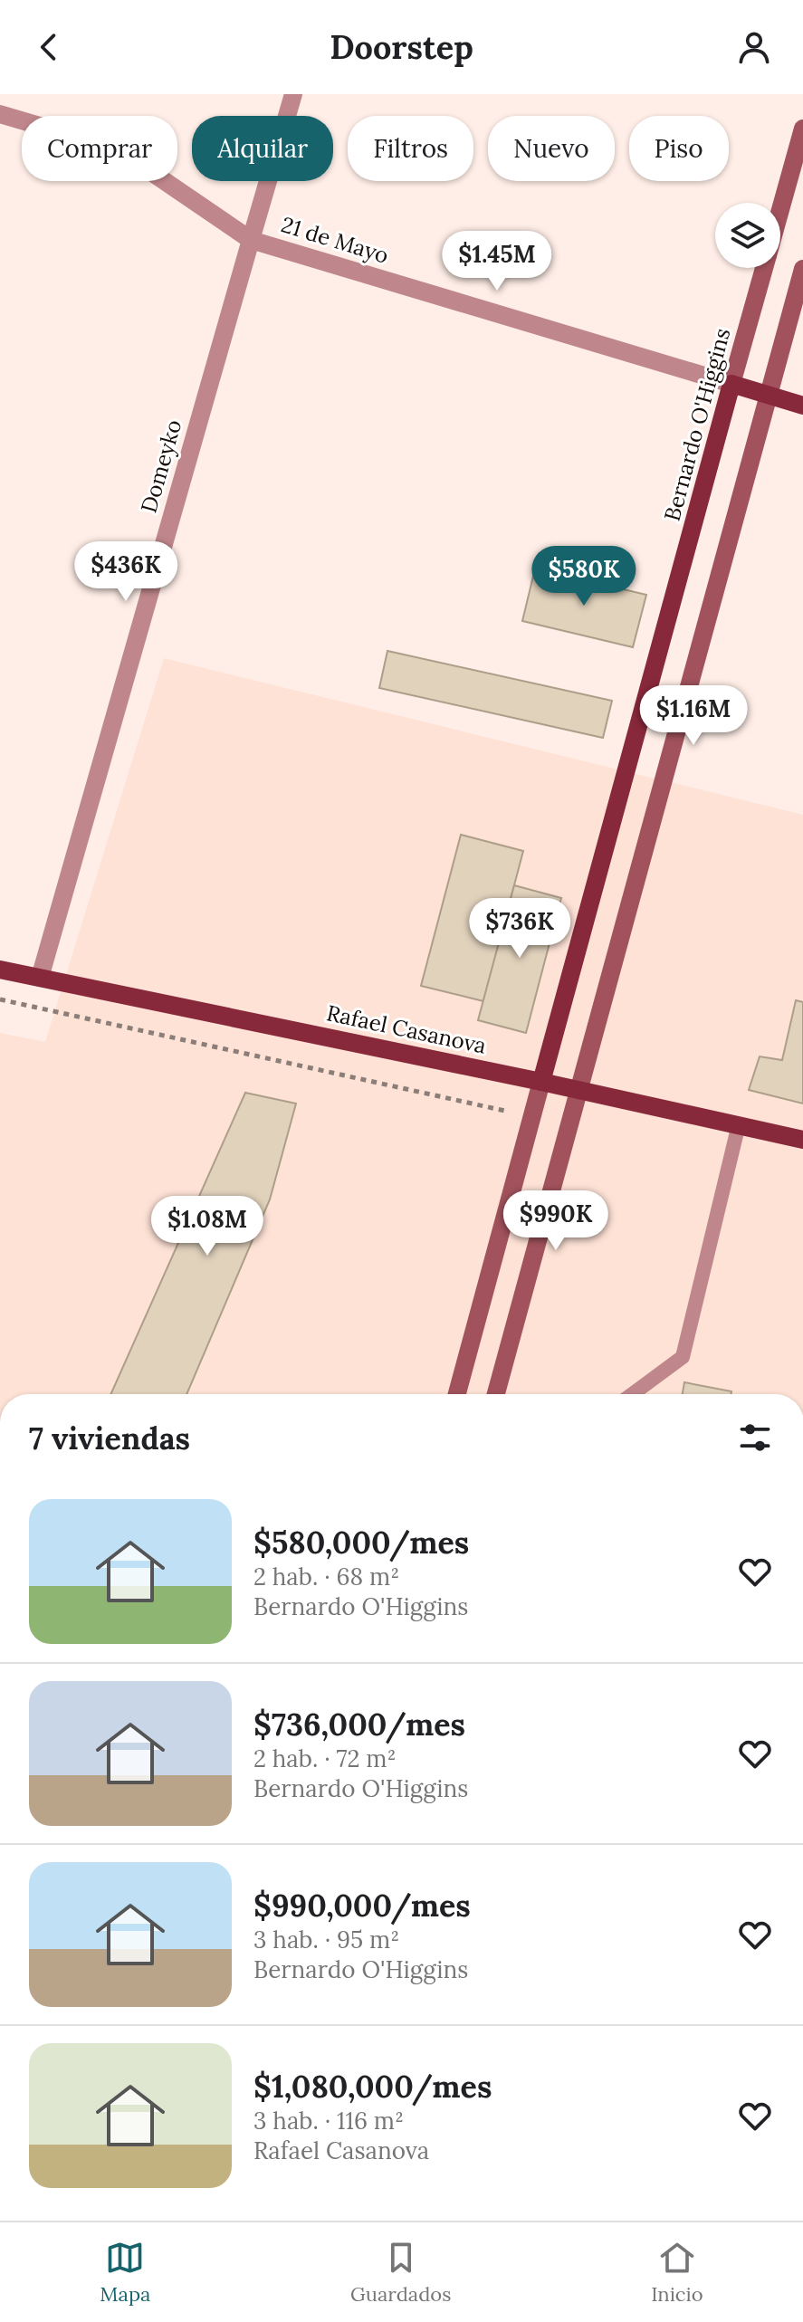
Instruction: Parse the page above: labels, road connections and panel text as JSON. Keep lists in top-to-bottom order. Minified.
{"streets":{"main road":["21 de Mayo","Bernardo O'Higgins","Rafael Casanova"],"street":["Domeyko"]},"crossings":[["21 de Mayo","Bernardo O'Higgins"],["21 de Mayo","Domeyko"],["Bernardo O'Higgins","Rafael Casanova"],["Domeyko","Rafael Casanova"]],"page":{"header":"Doorstep","chip":["Comprar","Alquilar","Filtros","Nuevo","Piso"],"price":["$1.45M","$436K","$580K","$1.16M","$736K","$990K","$1.08M"],"heading":"7 viviendas","list":[{"name":"$580,000/mes","note":"2 hab. · 68 m² · Bernardo O'Higgins"},{"name":"$736,000/mes","note":"2 hab. · 72 m² · Bernardo O'Higgins"},{"name":"$990,000/mes","note":"3 hab. · 95 m² · Bernardo O'Higgins"},{"name":"$1,080,000/mes","note":"3 hab. · 116 m² · Rafael Casanova"}],"tabs":["Mapa","Guardados","Inicio"]}}
